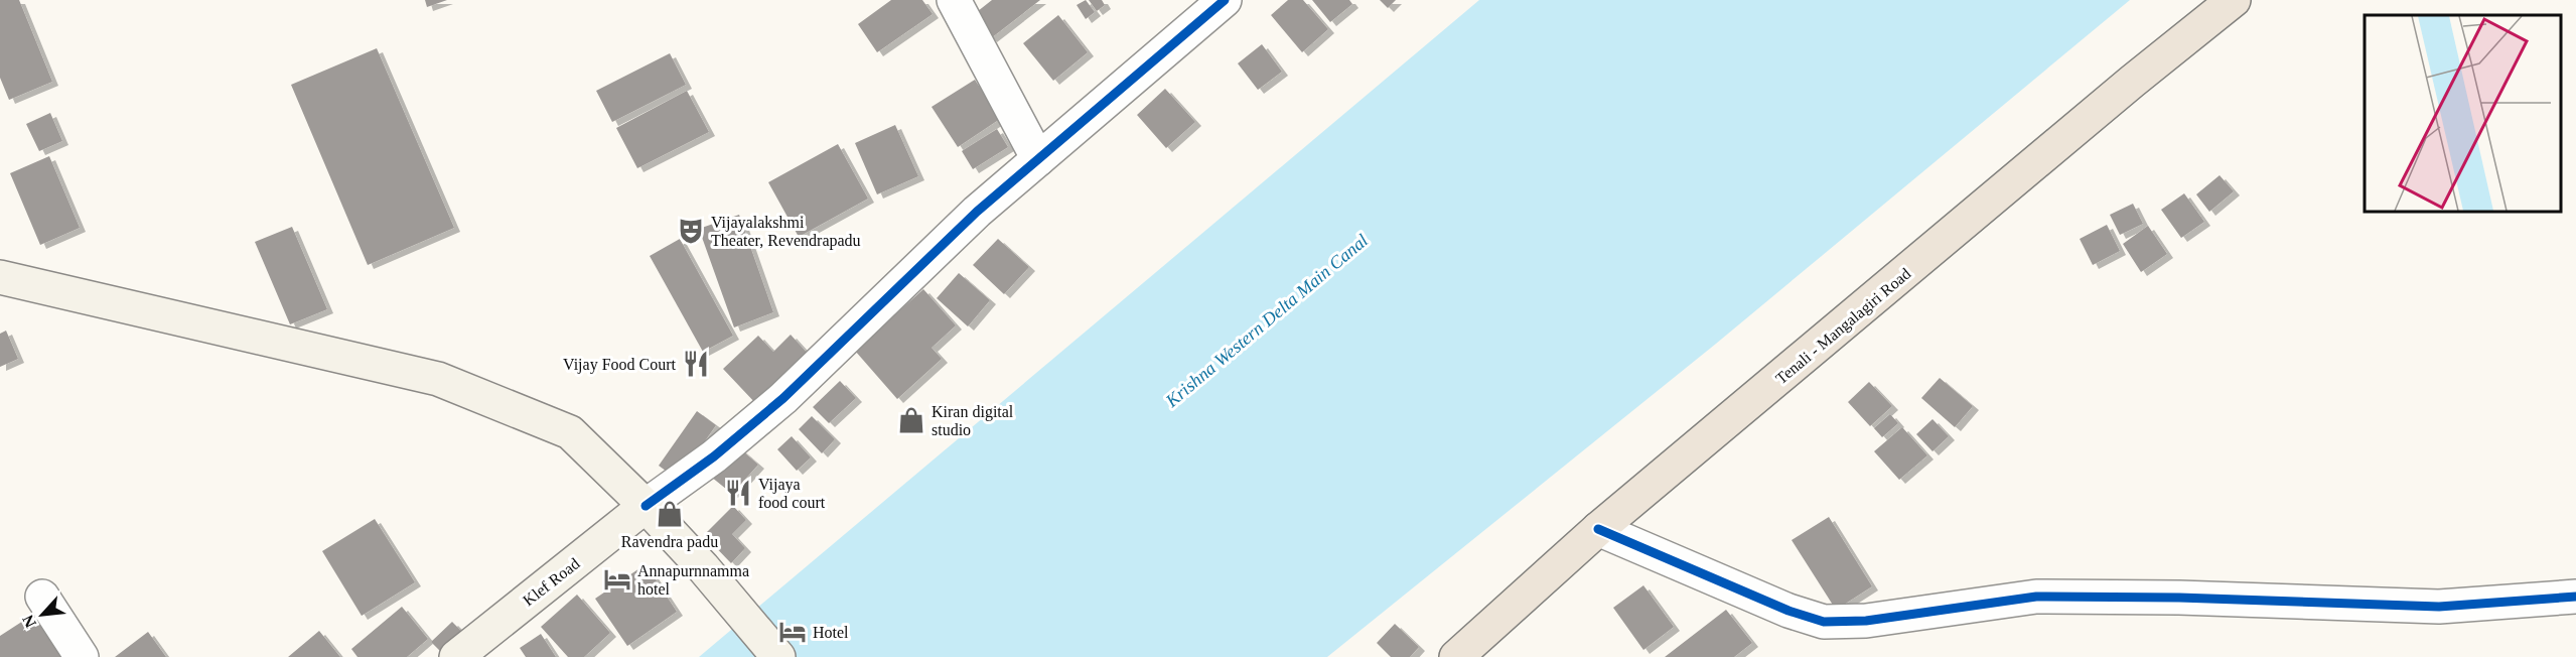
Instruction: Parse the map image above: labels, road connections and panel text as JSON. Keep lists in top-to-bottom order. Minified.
{"streets":{"main road":["Tenali - Mangalagiri Road","Klef Road"]},"water":["Krishna Western Delta Main Canal"],"places":{"theatre":["Vijayalakshmi Theater, Revendrapadu"],"restaurant":["Vijay Food Court","Vijaya food court"],"shop":["Kiran digital studio","Ravendra padu"],"hotel":["Annapurnnamma hotel","Hotel"]},"north":"bottom left"}
